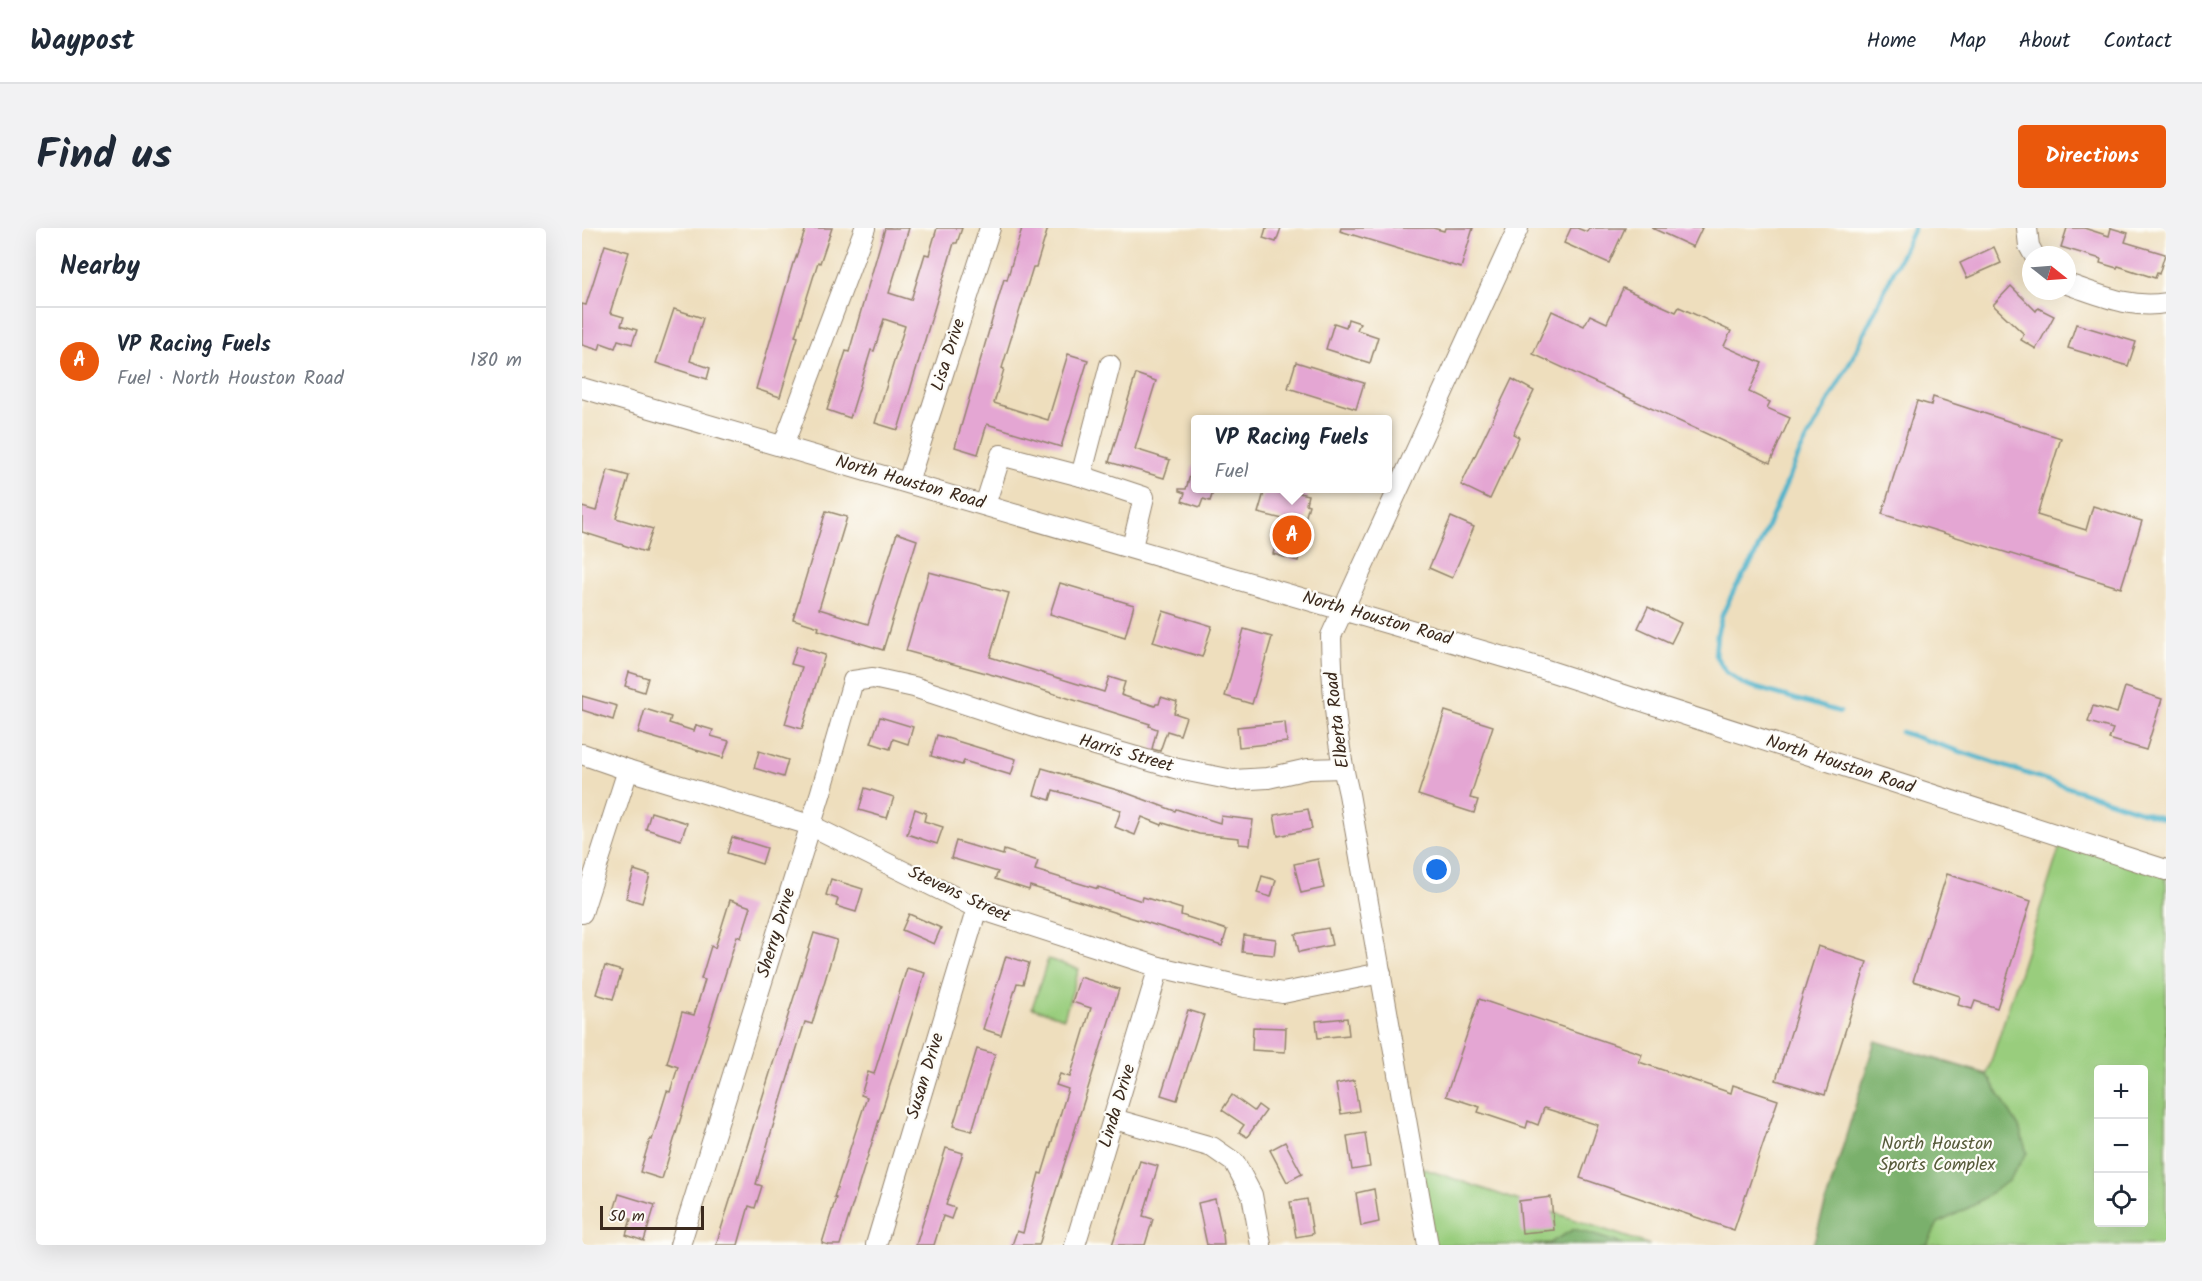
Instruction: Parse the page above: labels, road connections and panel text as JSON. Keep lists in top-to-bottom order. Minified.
{"streets":{"street":["Lisa Drive","North Houston Road","Elberta Road","Harris Street","Stevens Street","Sherry Drive","Susan Drive","Linda Drive"]},"crossings":[["Lisa Drive","North Houston Road"],["North Houston Road","Elberta Road"],["Elberta Road","Harris Street"],["Elberta Road","Stevens Street"],["Harris Street","Sherry Drive"],["Stevens Street","Sherry Drive"],["Stevens Street","Susan Drive"],["Stevens Street","Linda Drive"]],"parks":["North Houston Sports Complex"],"scale_bar":"50 m","north":"right","page":{"header":"Waypost","nav":["Home","Map","About","Contact"],"title":"Find us","buttons":"Directions","heading":"Nearby","list":[{"mark":"A","name":"VP Racing Fuels","note":"Fuel · North Houston Road","value":"180 m"}],"popup":["VP Racing Fuels","Fuel"],"pins":"A","map_buttons":["+","−"],"scale":"50 m"}}
